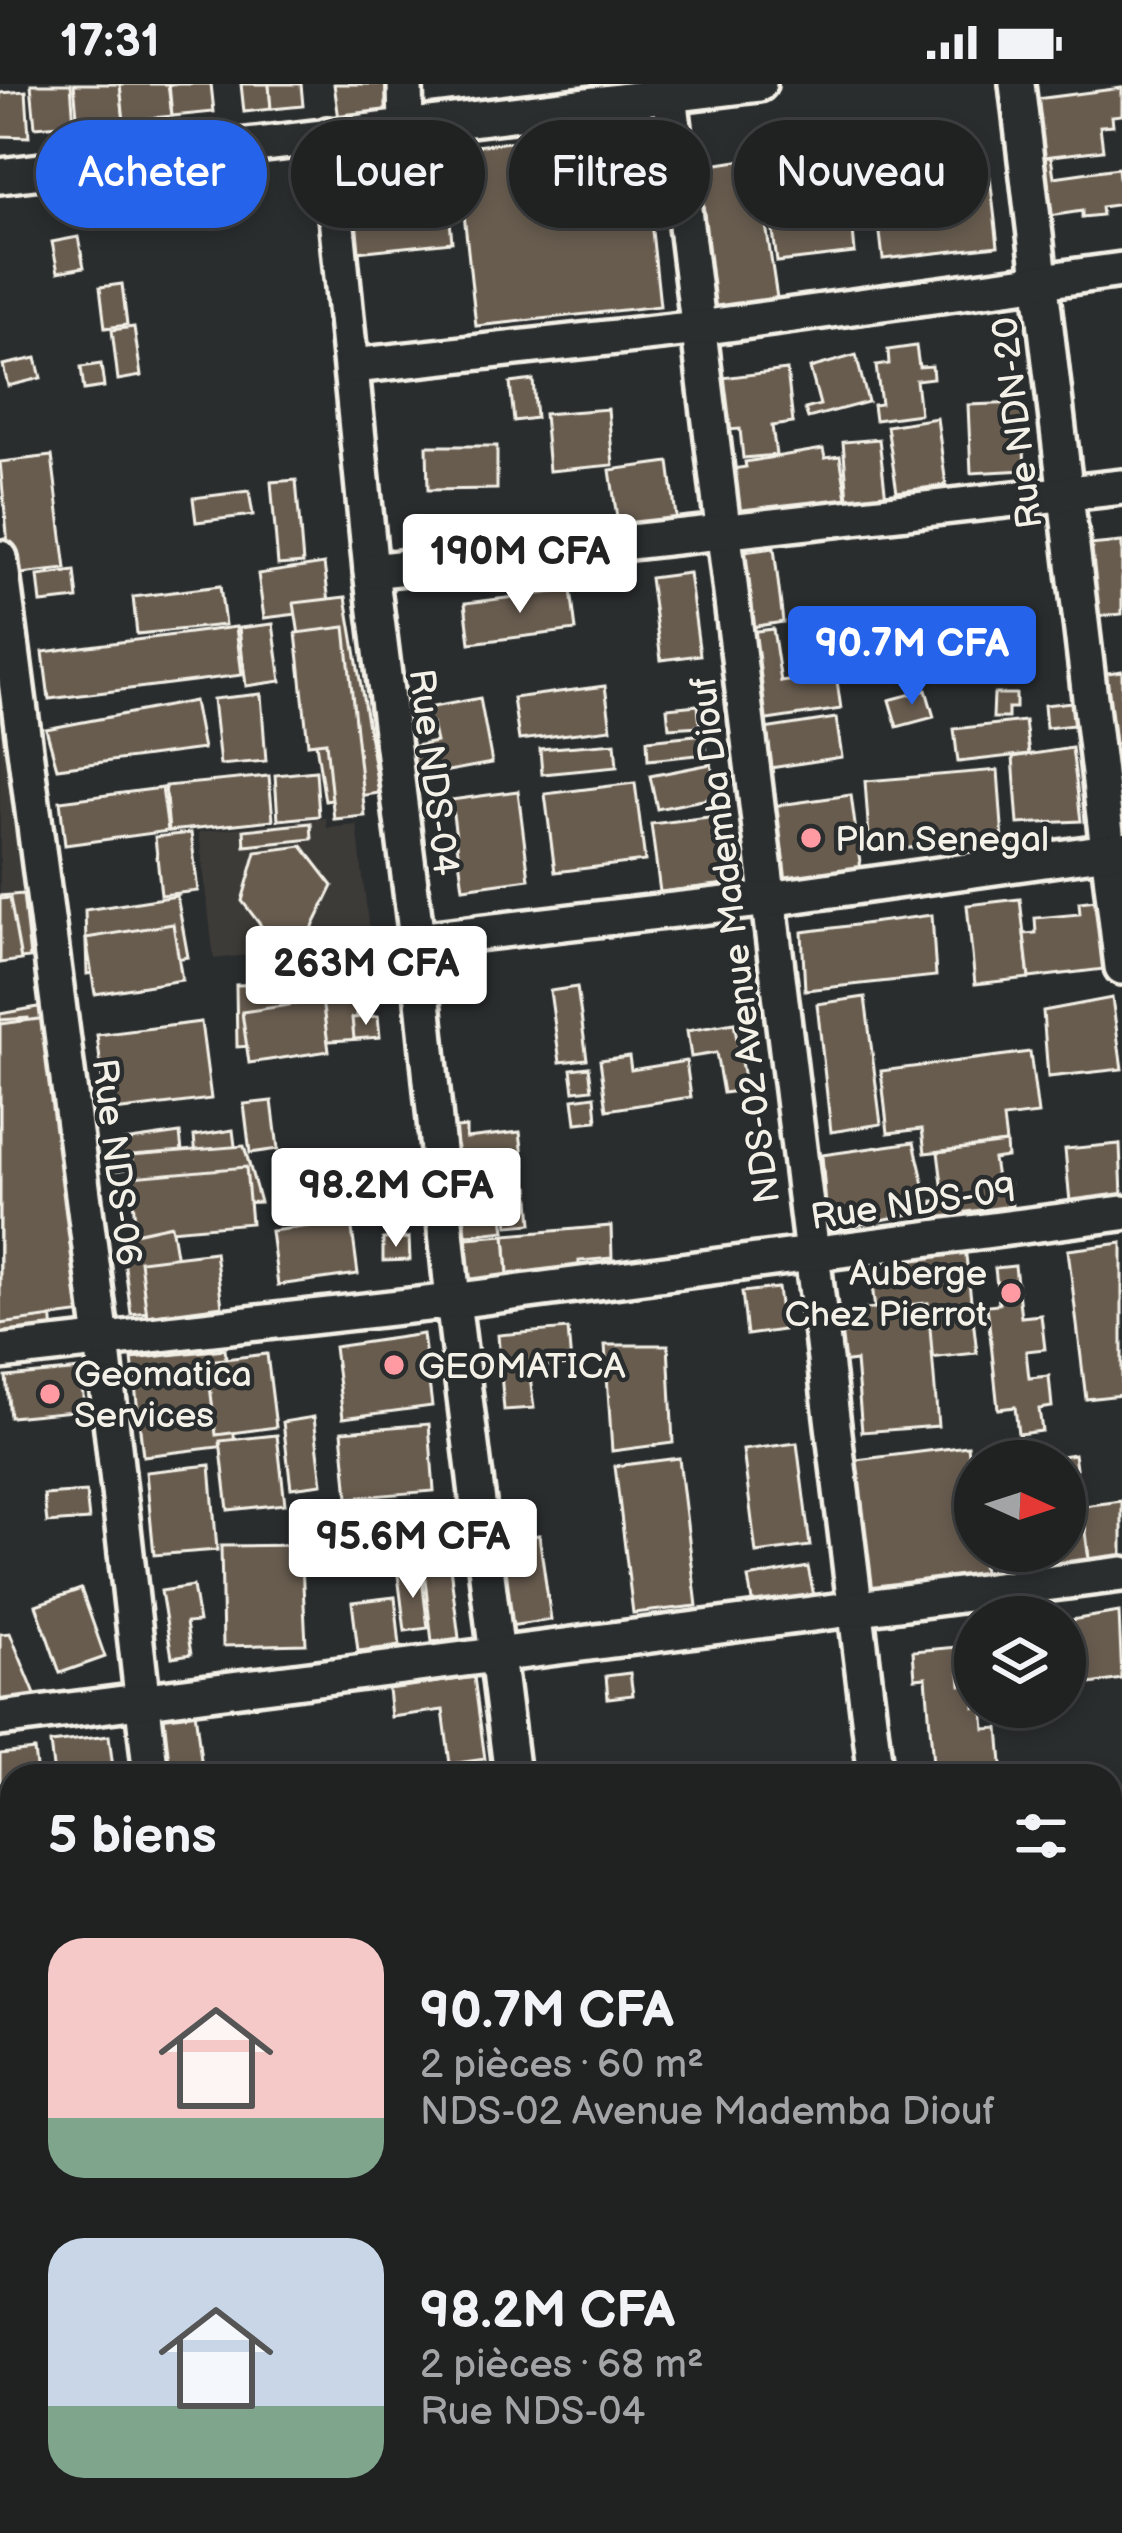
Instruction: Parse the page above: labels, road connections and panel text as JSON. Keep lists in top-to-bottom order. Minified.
{"streets":{"street":["Rue NDN-20","Rue NDS-04","NDS-02 Avenue Mademba Diouf","Rue NDS-06","Rue NDS-09"]},"crossings":[["Rue NDS-04","Rue NDS-09"],["NDS-02 Avenue Mademba Diouf","Rue NDS-09"],["Rue NDS-06","Rue NDS-09"]],"places":["Plan Senegal","Auberge Chez Pierrot","GEOMATICA","Geomatica Services"],"north":"right","page":{"status":"17:31","chip":["Acheter","Louer","Filtres","Nouveau"],"price":["190M CFA","90.7M CFA","263M CFA","98.2M CFA","95.6M CFA"],"heading":"5 biens","list":[{"name":"90.7M CFA","note":"2 pièces · 60 m² · NDS-02 Avenue Mademba Diouf"},{"name":"98.2M CFA","note":"2 pièces · 68 m² · Rue NDS-04"}]}}
